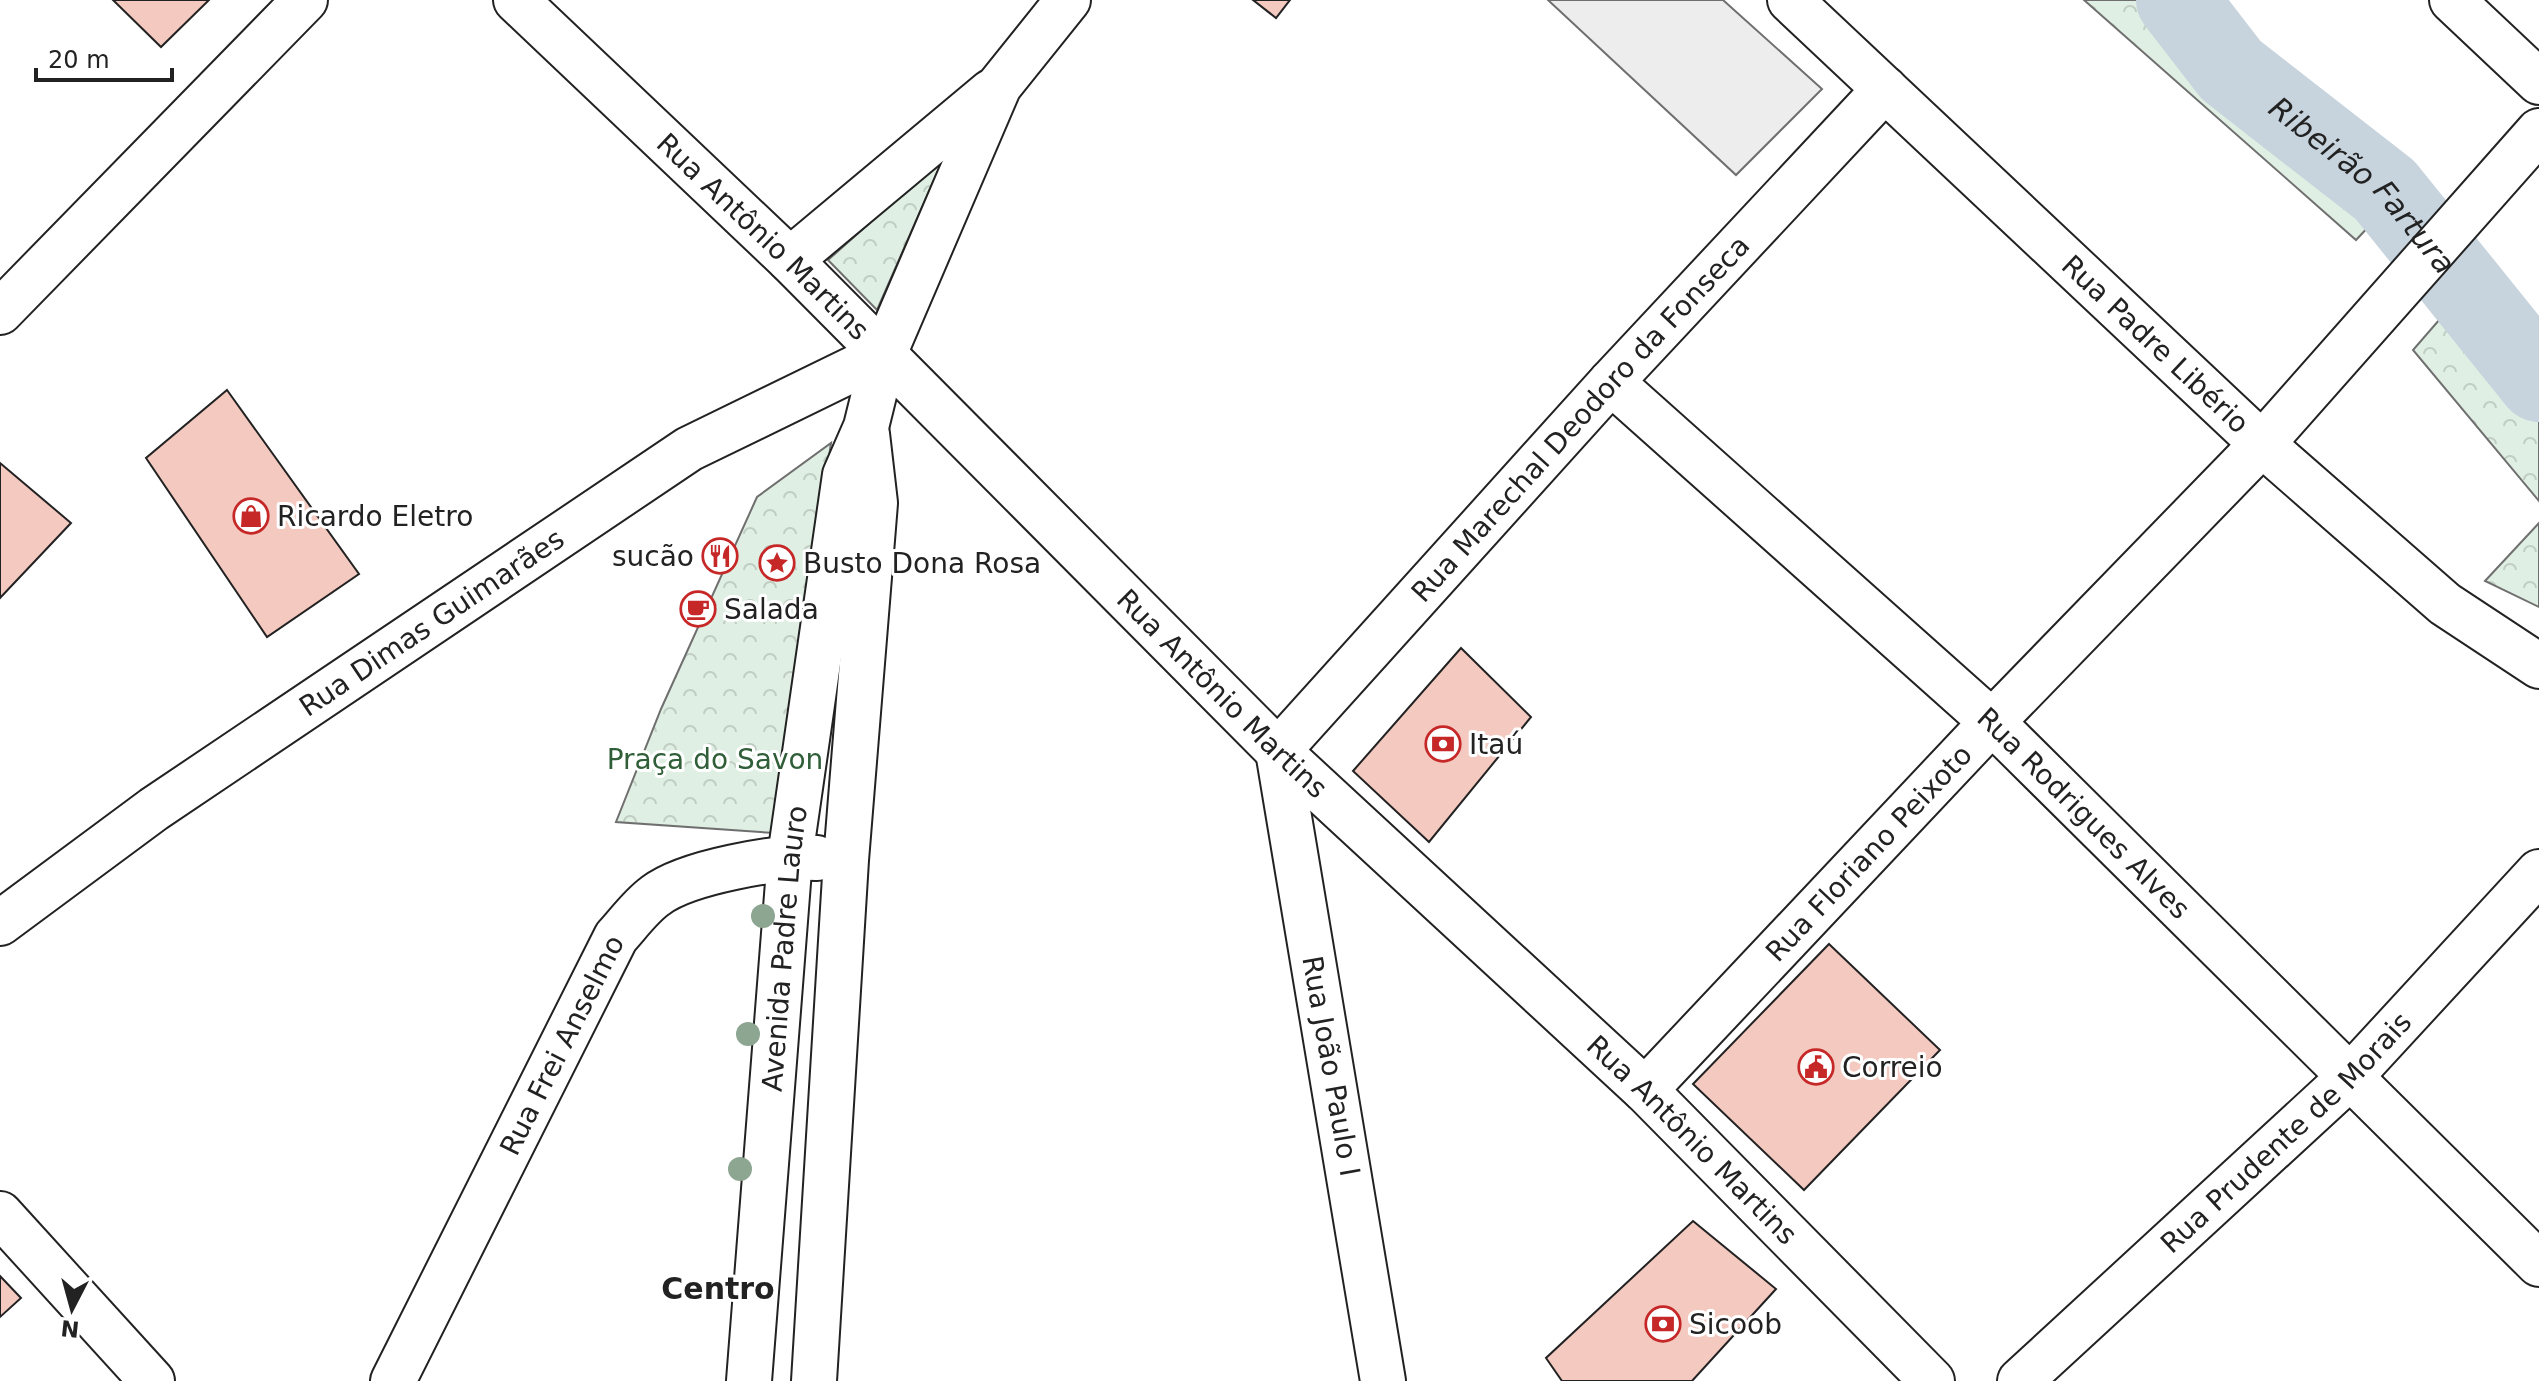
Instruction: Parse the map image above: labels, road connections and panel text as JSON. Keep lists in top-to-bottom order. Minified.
{"streets":{"street":["Rua Antônio Martins","Rua Padre Libério","Rua Marechal Deodoro da Fonseca","Rua Dimas Guimarães","Rua Rodrigues Alves","Rua Floriano Peixoto","Avenida Padre Lauro","Rua Frei Anselmo","Rua João Paulo I","Rua Prudente de Morais"]},"crossings":[["Rua Antônio Martins","Rua Marechal Deodoro da Fonseca"],["Rua Antônio Martins","Rua Dimas Guimarães"],["Rua Antônio Martins","Rua Floriano Peixoto"],["Rua Antônio Martins","Avenida Padre Lauro"],["Rua Antônio Martins","Rua João Paulo I"],["Rua Padre Libério","Rua Marechal Deodoro da Fonseca"],["Rua Padre Libério","Rua Floriano Peixoto"],["Rua Marechal Deodoro da Fonseca","Rua Rodrigues Alves"],["Rua Marechal Deodoro da Fonseca","Rua João Paulo I"],["Rua Dimas Guimarães","Avenida Padre Lauro"],["Rua Rodrigues Alves","Rua Floriano Peixoto"],["Rua Rodrigues Alves","Rua Prudente de Morais"],["Avenida Padre Lauro","Rua Frei Anselmo"]],"districts":["Centro"],"water":["Ribeirão Fartura"],"parks":["Praça do Savon"],"places":{"shop":["Ricardo Eletro"],"restaurant":["sucão"],"place":["Busto Dona Rosa"],"cafe":["Salada"],"bank":["Itaú","Sicoob"],"public building":["Correio"]},"scale_bar":"20 m","north":"bottom"}
